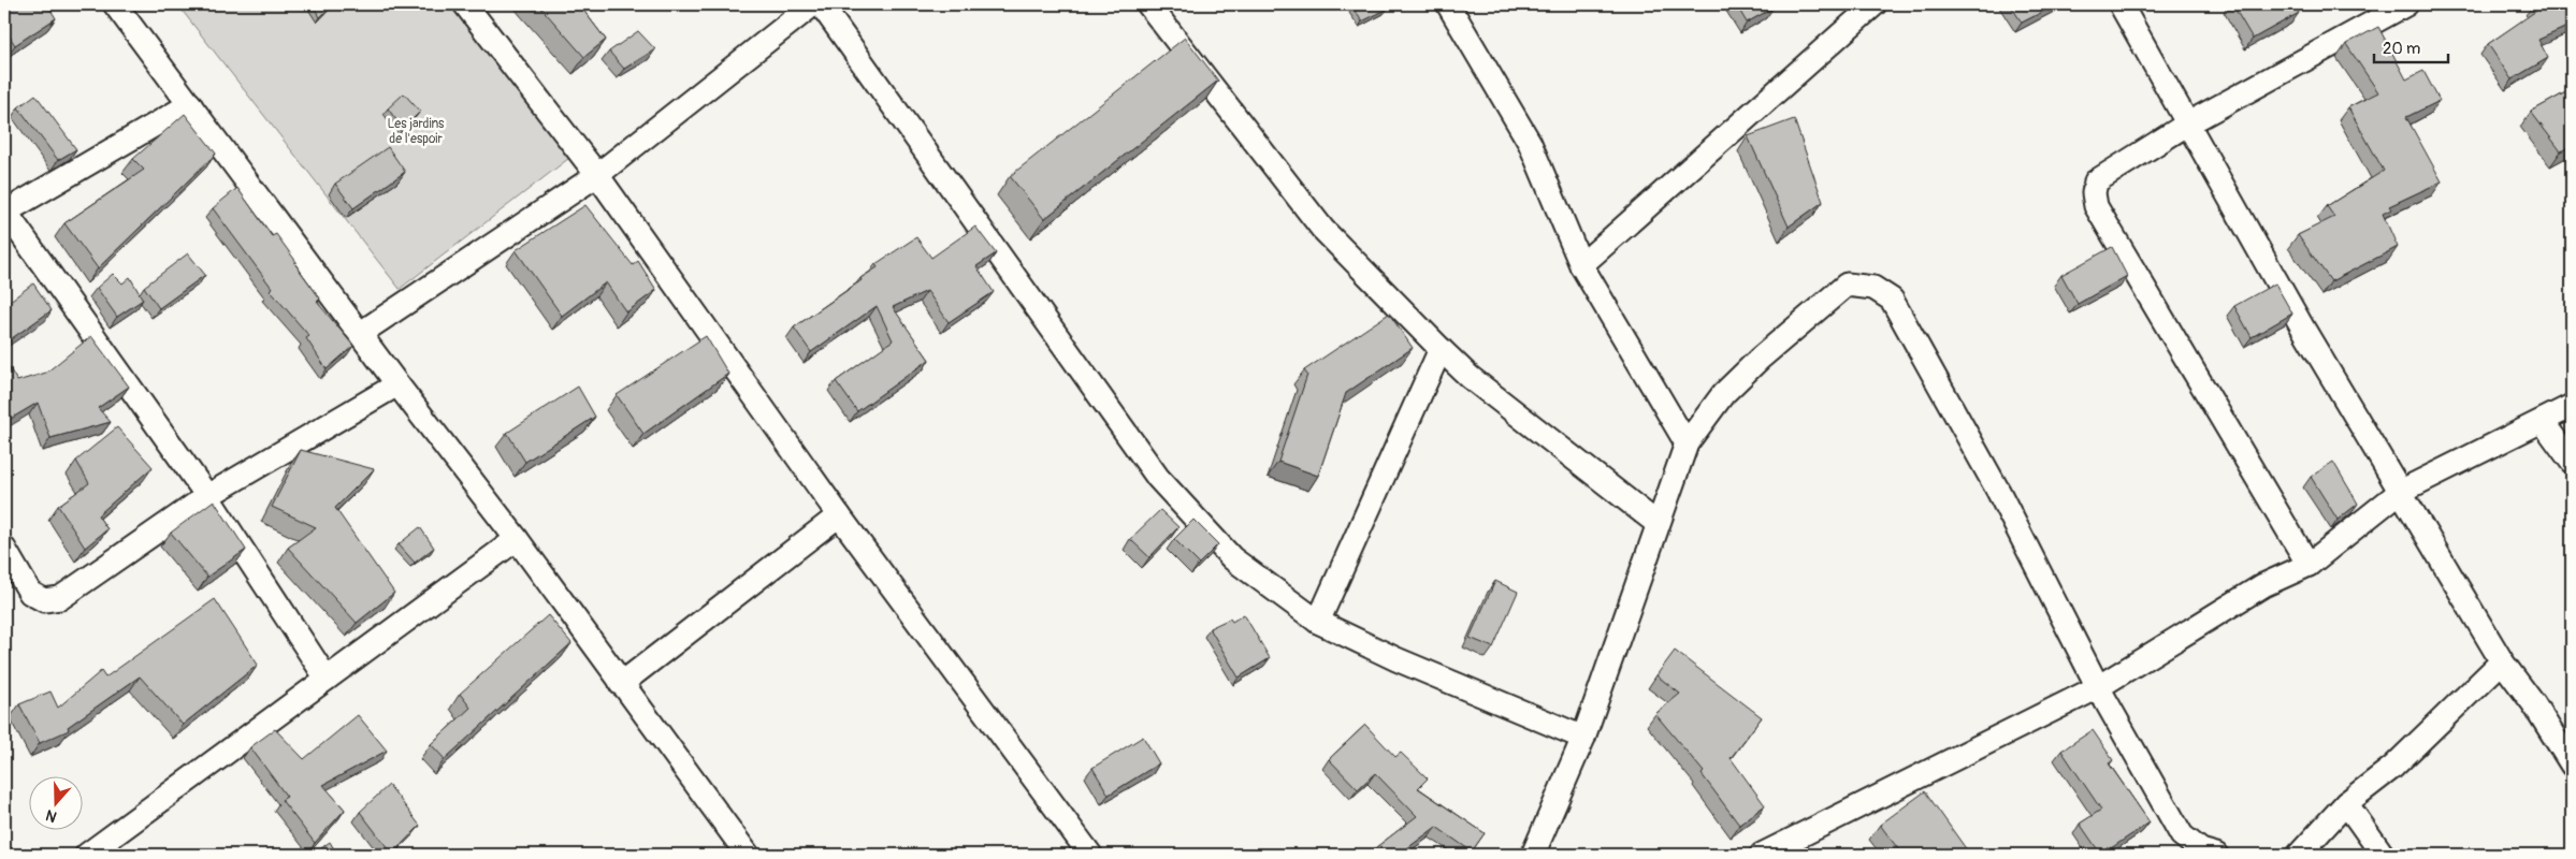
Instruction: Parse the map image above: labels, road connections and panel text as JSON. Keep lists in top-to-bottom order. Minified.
{"parks":["Les jardins de l'espoir"],"scale_bar":"20 m","north":"bottom"}
